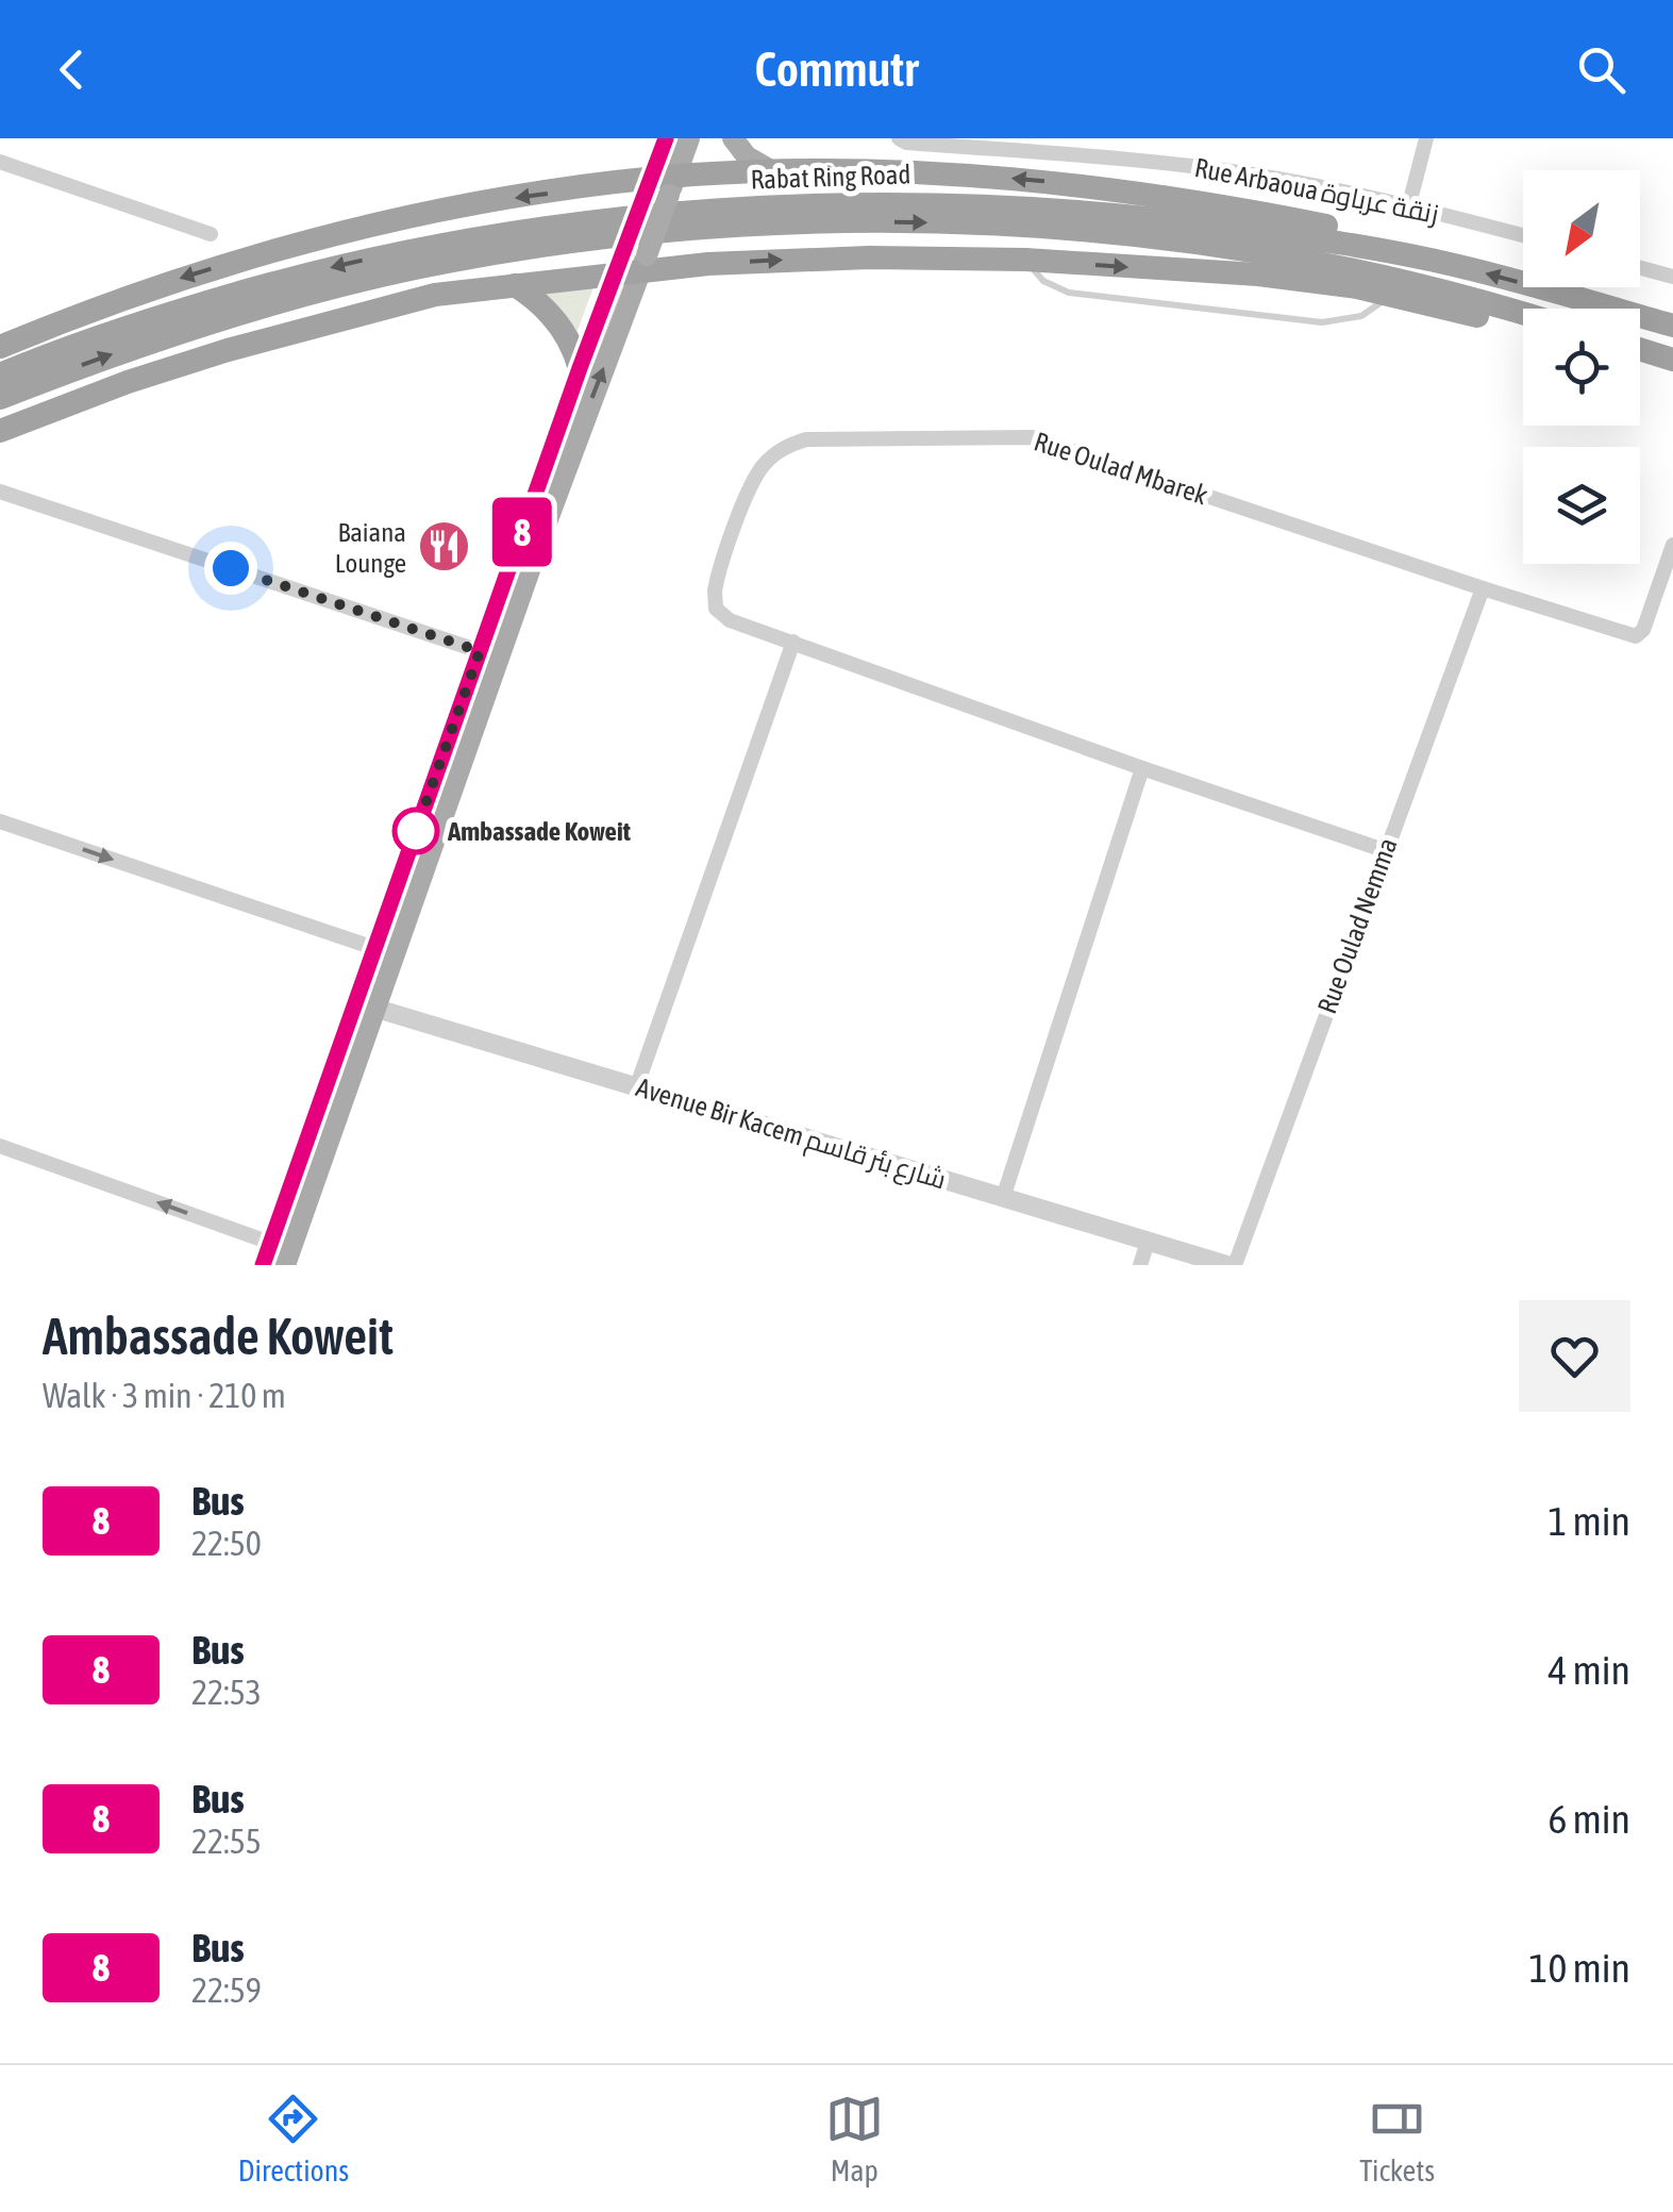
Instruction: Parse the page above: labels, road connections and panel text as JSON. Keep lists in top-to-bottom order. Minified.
{"streets":{"highway":["Rabat Ring Road"],"street":["Rue Arbaoua زنقة عرباوة","Rue Oulad Mbarek","Rue Oulad Nemma","Avenue Bir Kacem شارع بئر قاسم"]},"crossings":[["Rue Oulad Mbarek","Rue Oulad Nemma"],["Rue Oulad Nemma","Avenue Bir Kacem شارع بئر قاسم"]],"places":{"restaurant":["Baiana Lounge"],"other":["Ambassade Koweit"]},"lines":["bus line 8"],"north":"bottom left","page":{"header":"Commutr","on_map":"8","heading":["Ambassade Koweit","Walk · 3 min · 210 m"],"list":[{"mark":"8","name":"Bus","note":"22:50","value":"1 min"},{"mark":"8","name":"Bus","note":"22:53","value":"4 min"},{"mark":"8","name":"Bus","note":"22:55","value":"6 min"},{"mark":"8","name":"Bus","note":"22:59","value":"10 min"}],"tabs":["Directions","Map","Tickets"]}}
